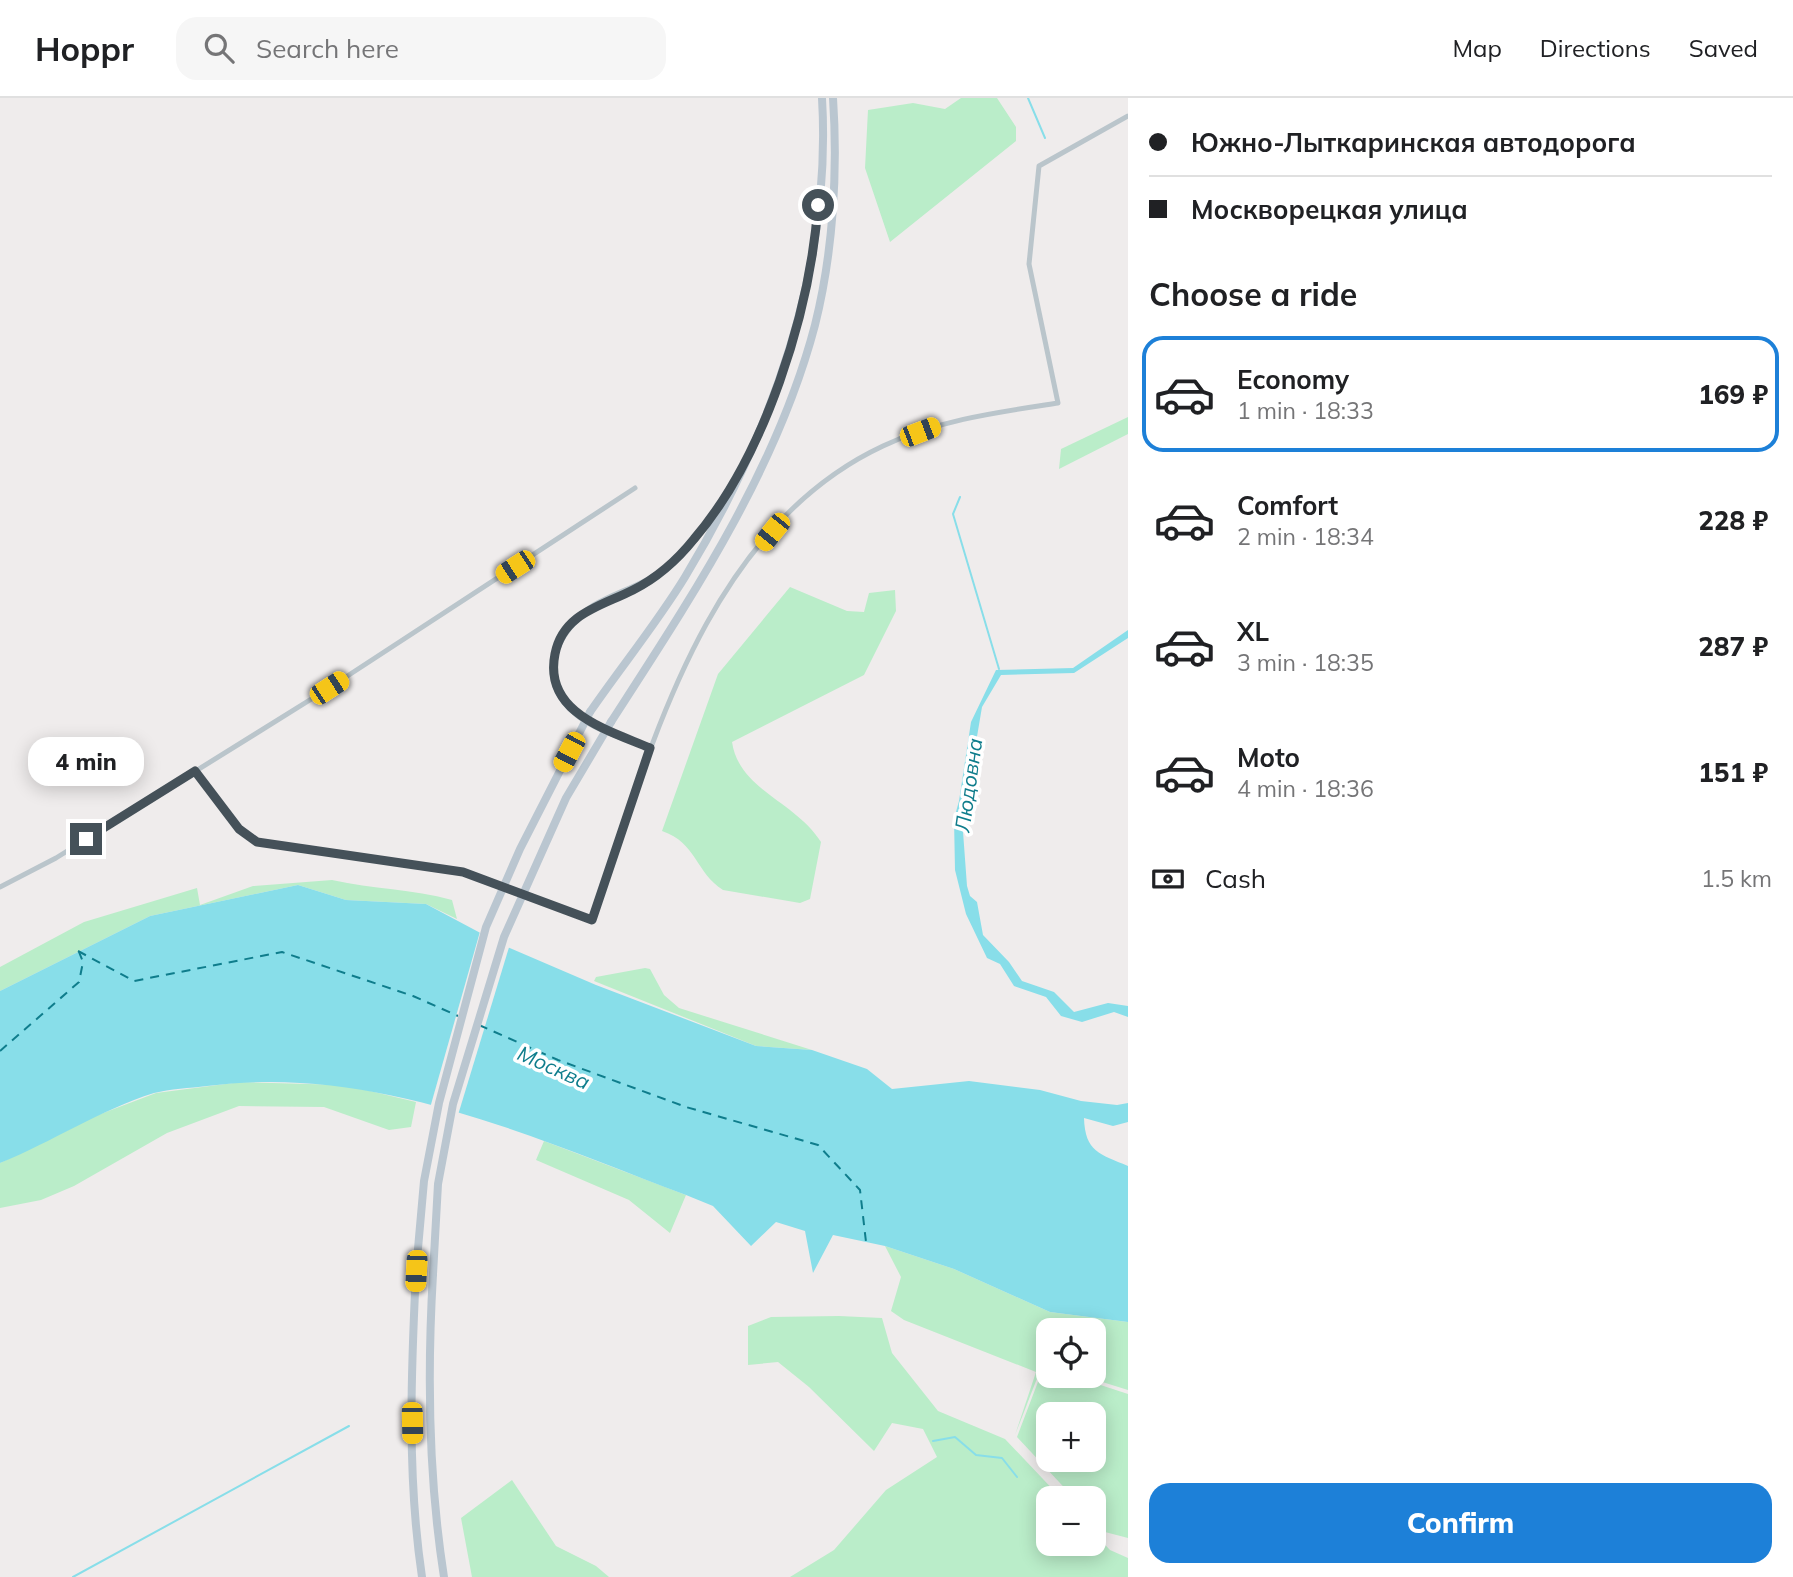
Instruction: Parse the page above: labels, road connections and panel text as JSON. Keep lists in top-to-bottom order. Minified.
{"water":["Людовна","Москва"],"page":{"header":"Hoppr","search":"Search here","nav":["Map","Directions","Saved"],"banner":["Южно-Лыткаринская автодорога","Москворецкая улица"],"heading":"Choose a ride","list":[{"name":"Economy","note":"1 min · 18:33","value":"169 ₽"},{"name":"Comfort","note":"2 min · 18:34","value":"228 ₽"},{"name":"XL","note":"3 min · 18:35","value":"287 ₽"},{"name":"Moto","note":"4 min · 18:36","value":"151 ₽"}],"bubble":"4 min","pay":["Cash","1.5 km"],"map_buttons":["+","−"],"buttons":"Confirm"}}
